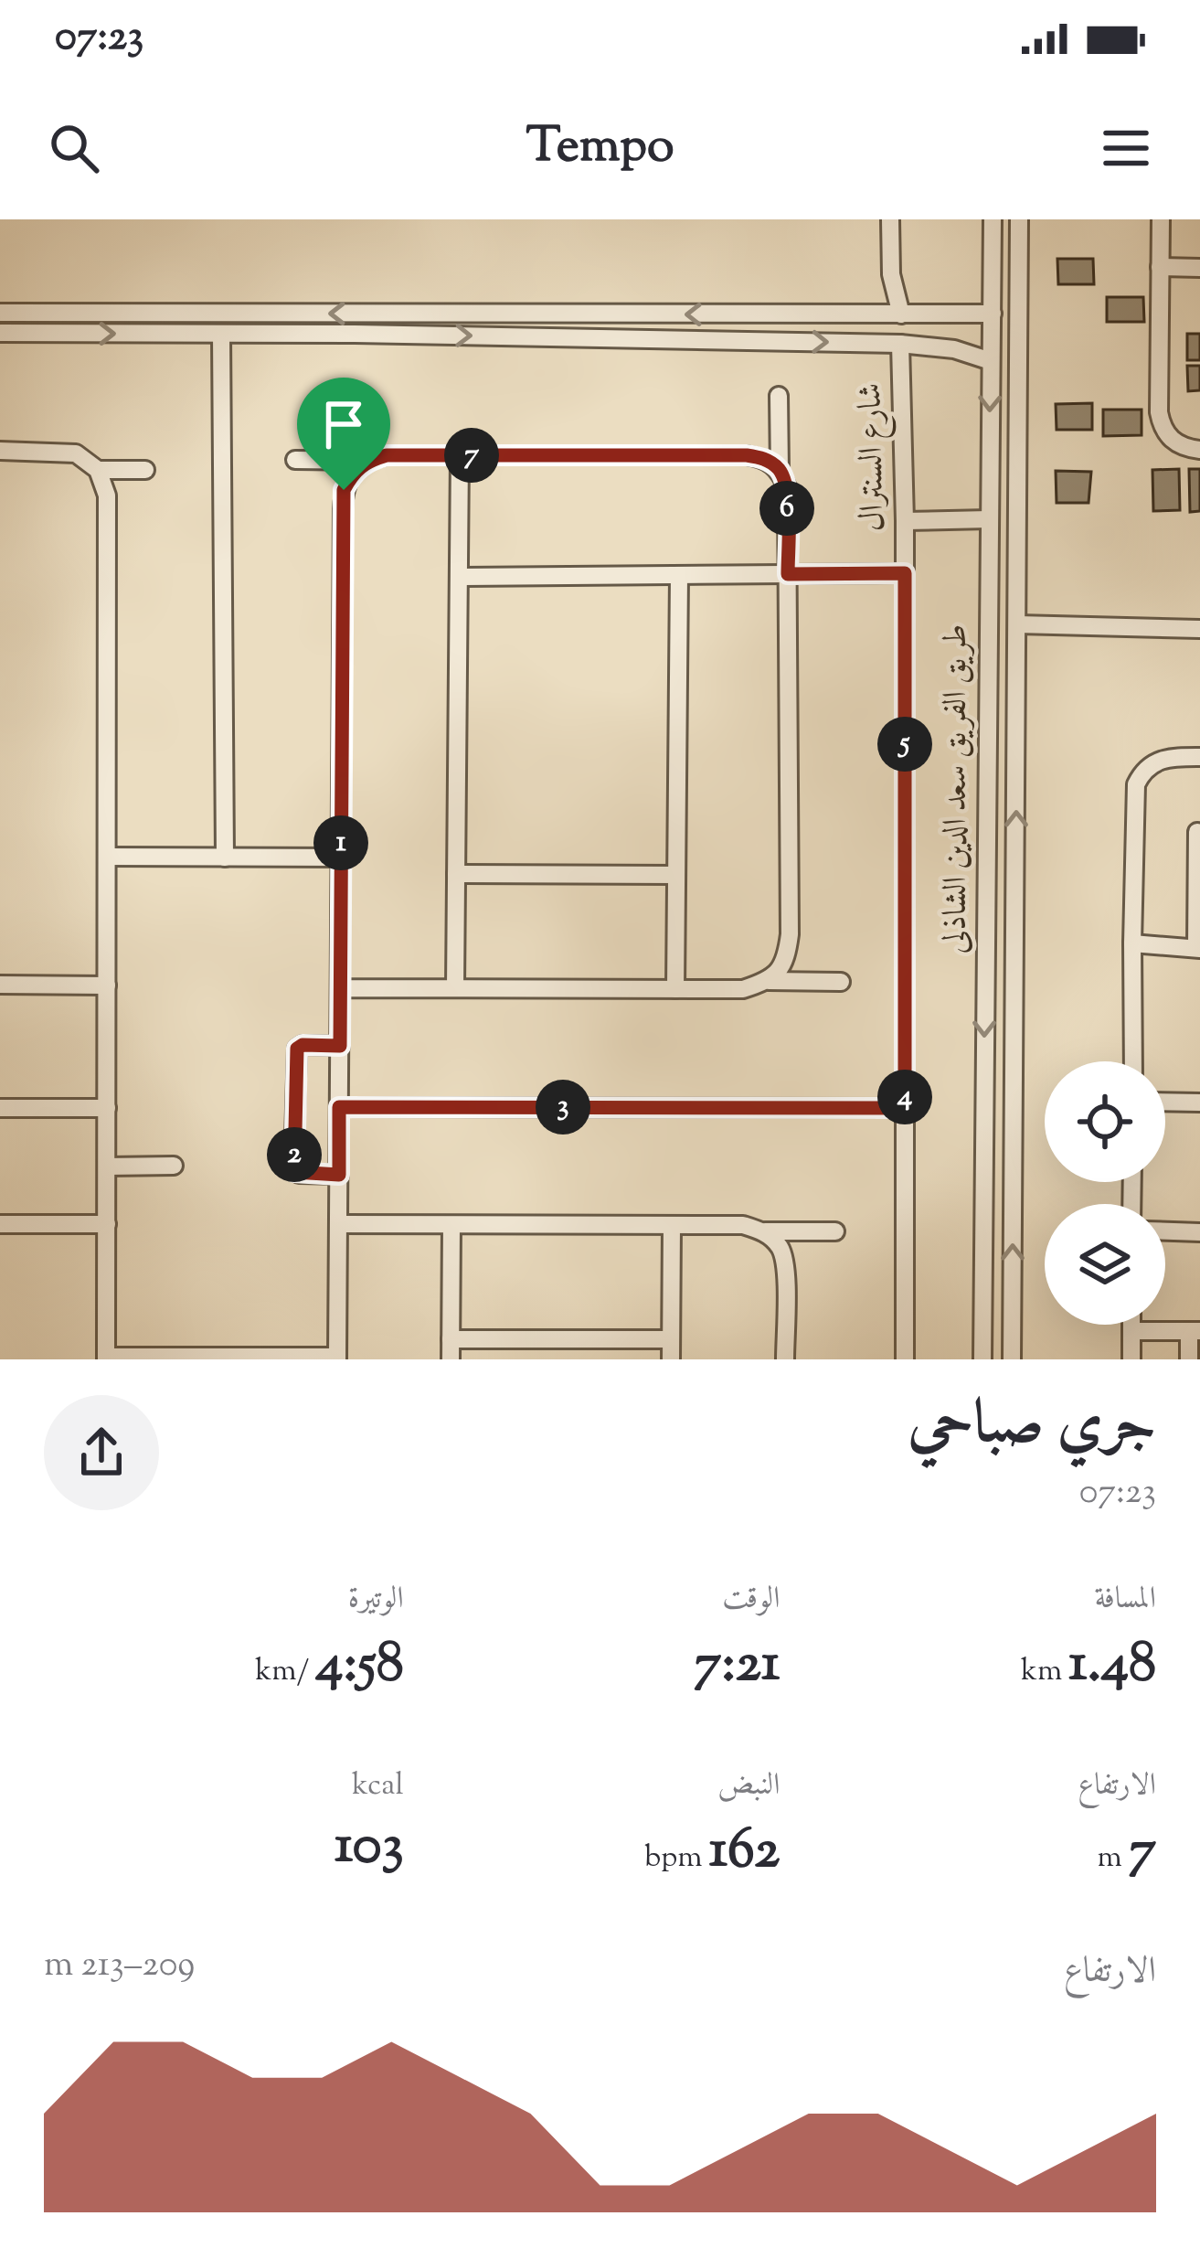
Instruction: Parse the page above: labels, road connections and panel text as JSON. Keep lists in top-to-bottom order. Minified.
{"streets":{"street":["شارع السنترال","طريق الفريق سعد الدين الشاذلى"]},"page":{"status":"07:23","header":"Tempo","pins":["7","6","5","1","4","3","2"],"heading":["جري صباحي","07:23"],"stats":[["المسافة","1.48 km"],["الوقت","7:21"],["الوتيرة","4:58 /km"],["الارتفاع","7 m"],["النبض","162 bpm"],["kcal","103"]],"chart":["الارتفاع","209–213 m"]}}
